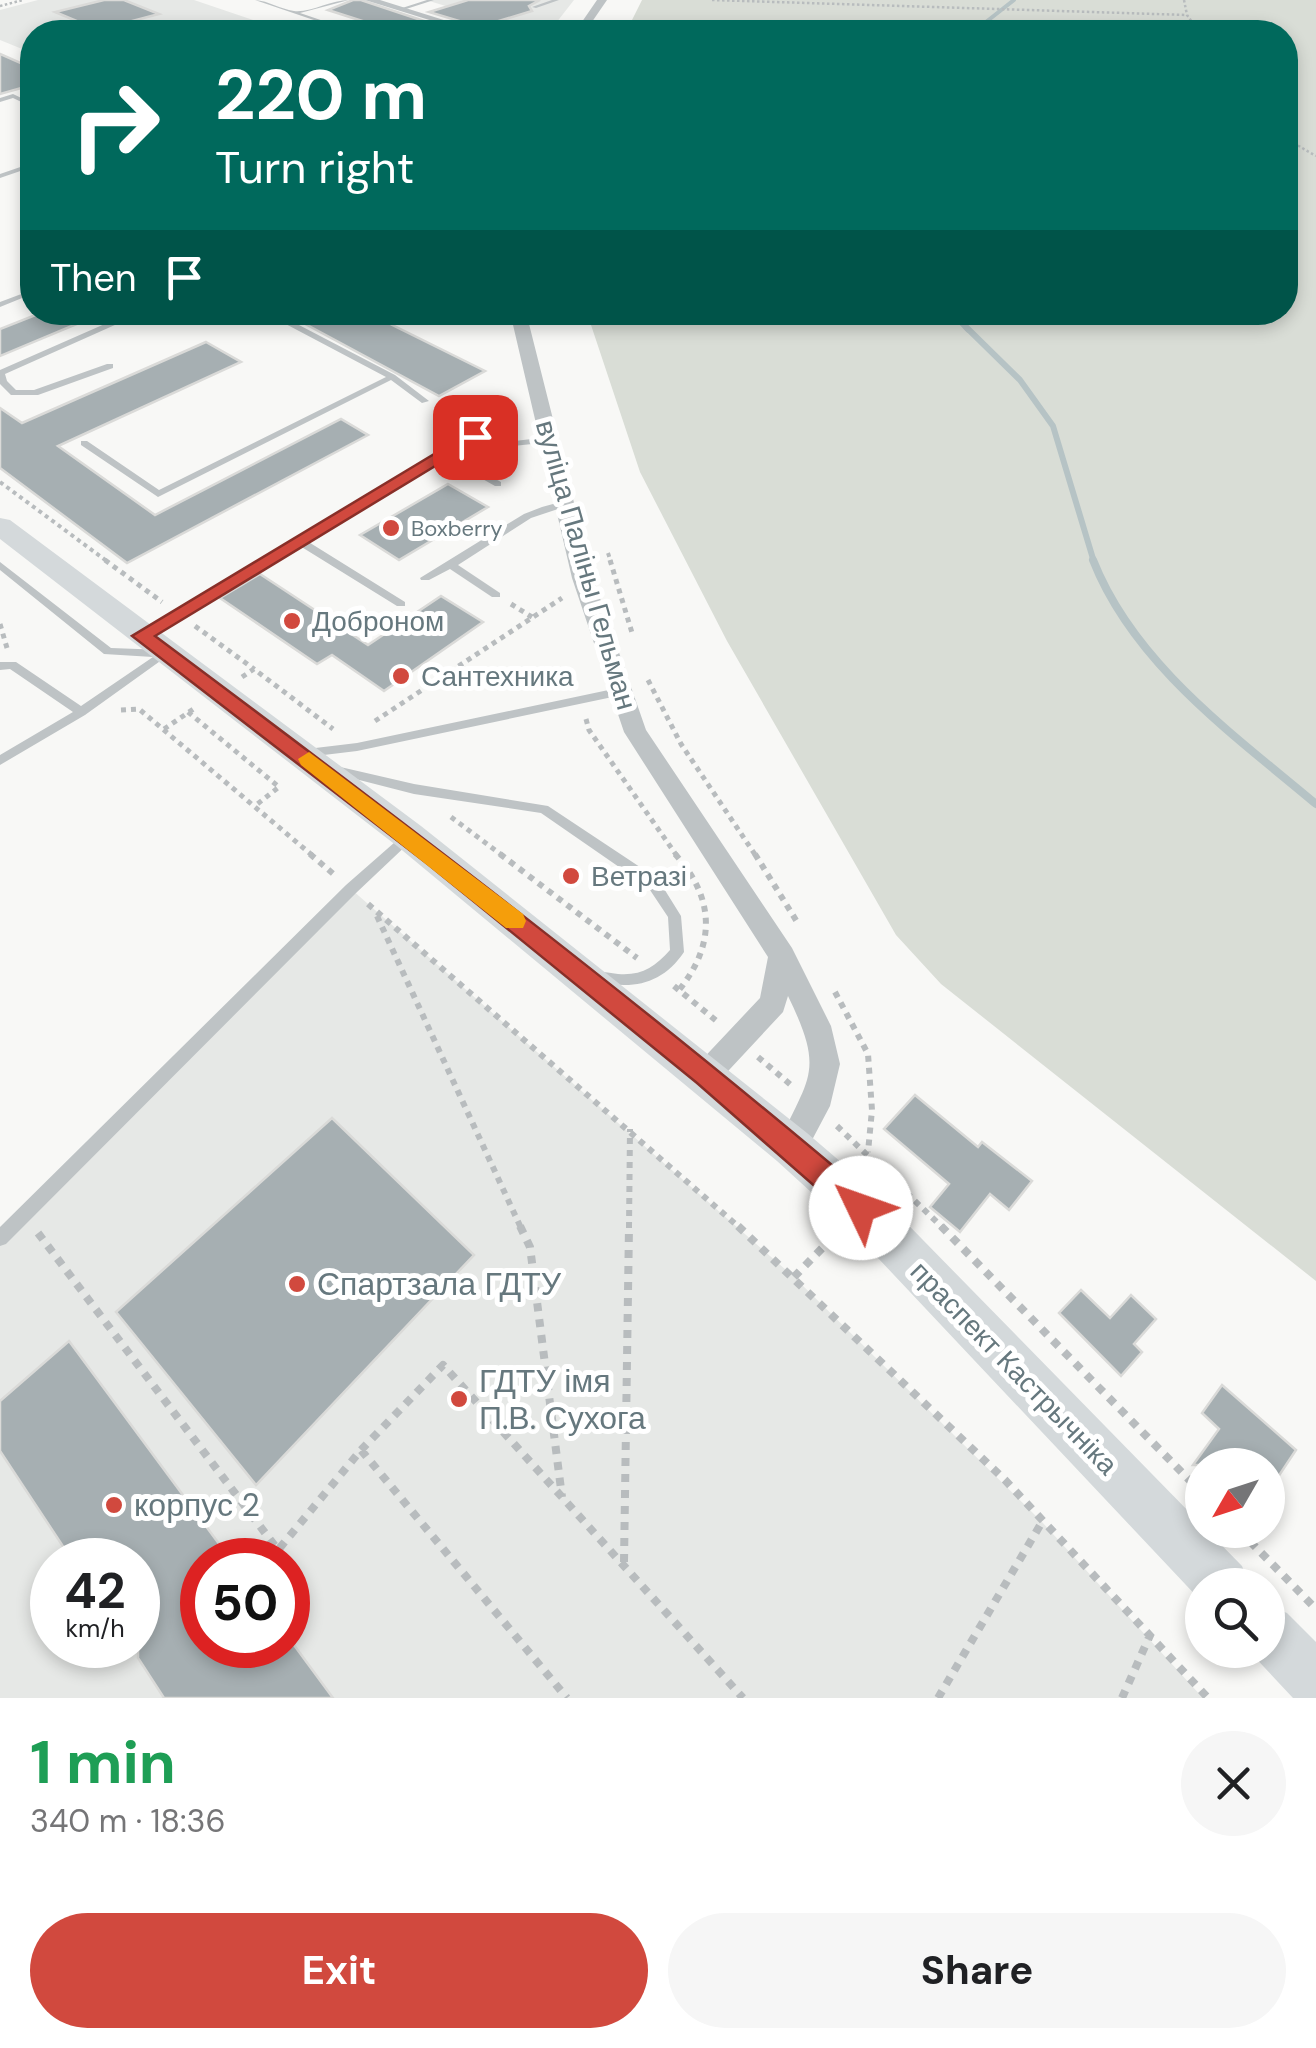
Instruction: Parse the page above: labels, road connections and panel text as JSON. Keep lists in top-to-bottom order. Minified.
{"streets":{"main road":["праспект Кастрычніка"],"street":["вуліца Паліны Гельман"]},"crossings":[["вуліца Паліны Гельман","праспект Кастрычніка"]],"places":["Boxberry","Доброном","Сантехника","Ветразі","Спартзала ГДТУ","ГДТУ імя П.В. Сухога","корпус 2"],"north":"bottom left","page":{"turn":["220 m","Turn right"],"then":"Then","speed":"42 km/h","limit":"50","heading":["1 min","340 m · 18:36"],"buttons":["Exit","Share"]}}
